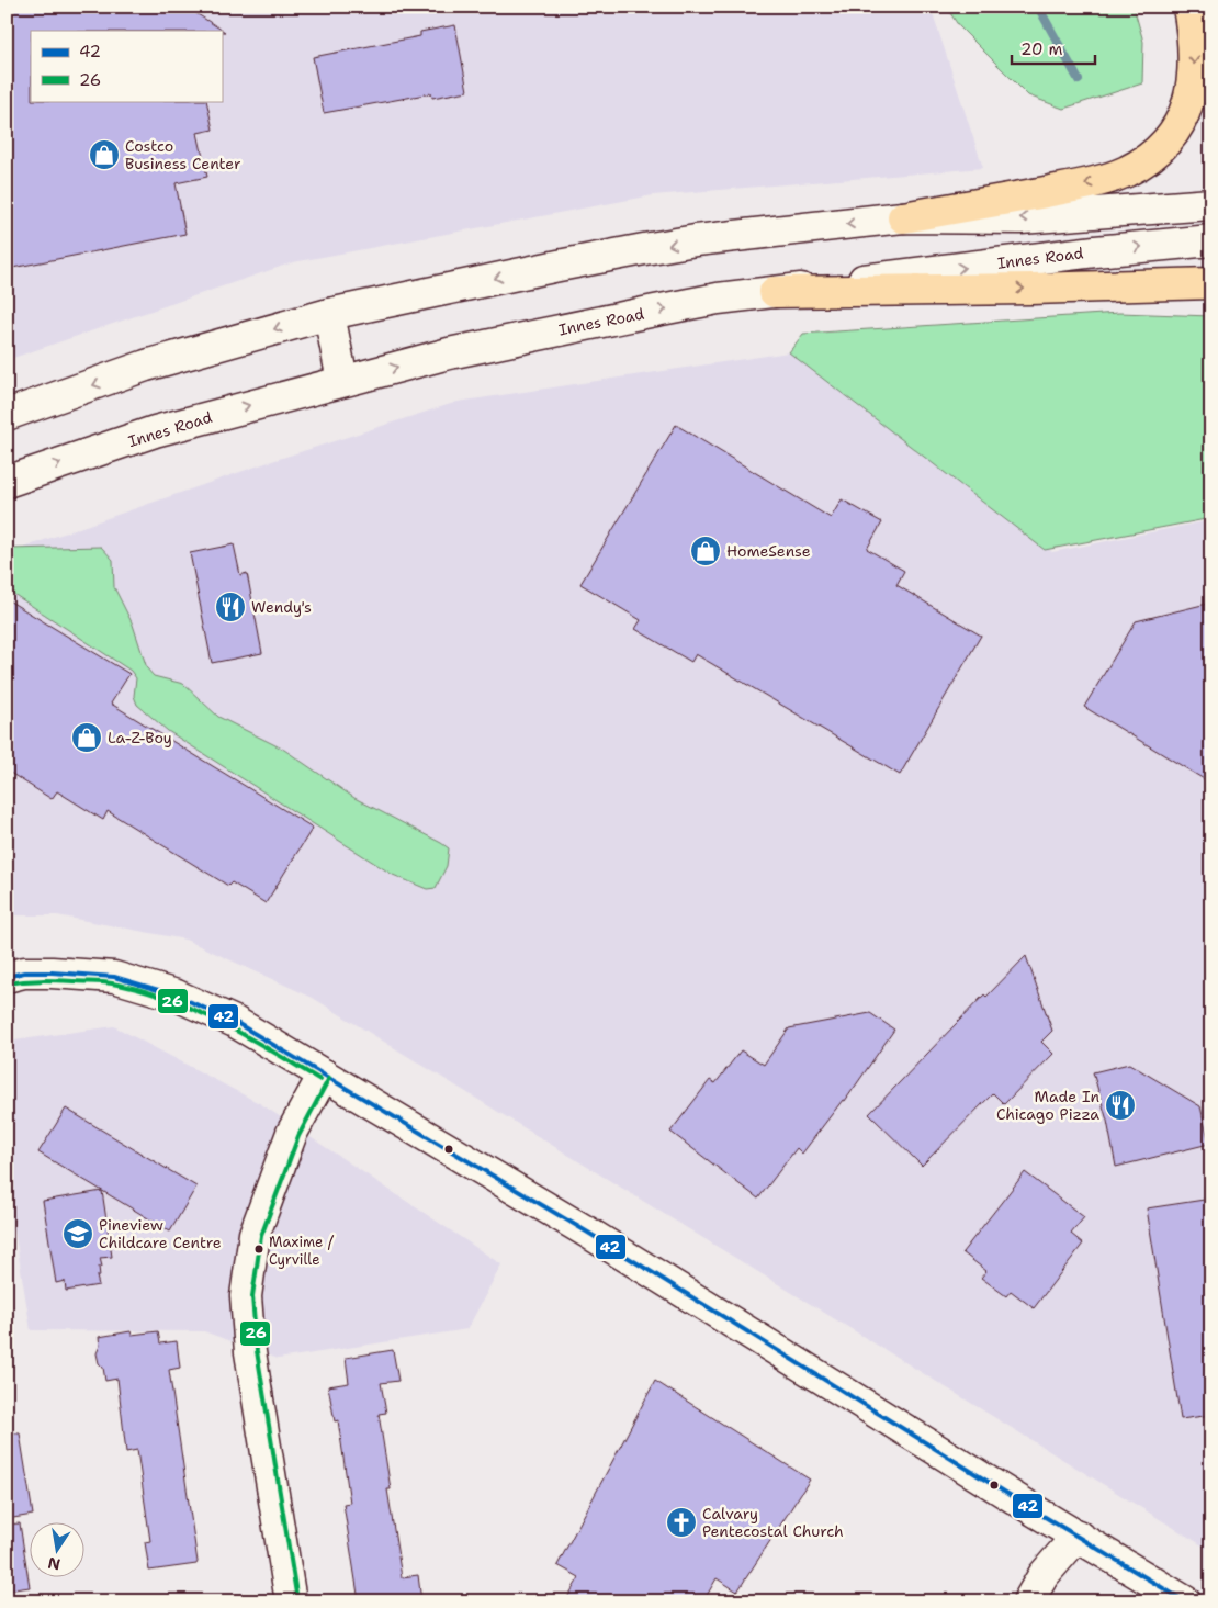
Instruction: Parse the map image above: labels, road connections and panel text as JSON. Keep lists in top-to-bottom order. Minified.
{"streets":{"main road":["Innes Road"]},"places":{"shop":["Costco Business Center","HomeSense","La-Z-Boy"],"restaurant":["Wendy's","Made In Chicago Pizza"],"school or university":["Pineview Childcare Centre"],"other":["Maxime / Cyrville"],"church":["Calvary Pentecostal Church"]},"lines":["transit line 42","transit line 26"],"legend":["42","26"],"scale_bar":"20 m","north":"bottom"}
